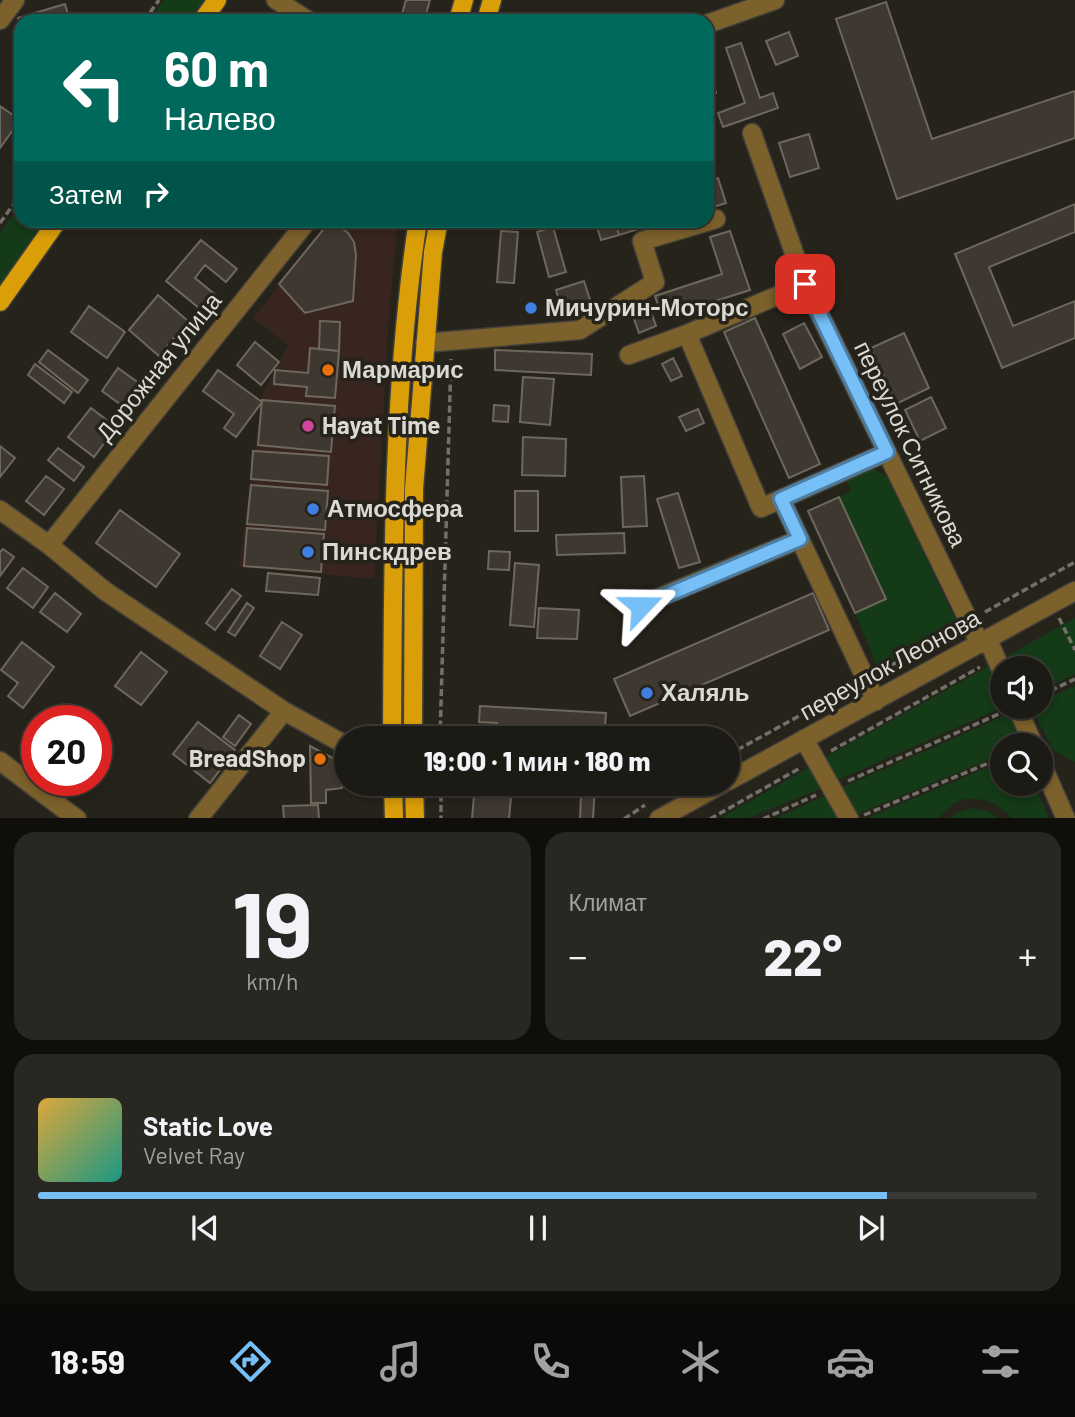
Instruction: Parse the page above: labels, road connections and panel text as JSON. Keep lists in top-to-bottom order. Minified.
{"streets":{"street":["Дорожная улица","переулок Ситникова","переулок Леонова"]},"crossings":[["переулок Ситникова","переулок Леонова"]],"places":["Мичурин-Моторс","Мармарис","Hayat Time","Атмосфера","Пинскдрев","Халяль","BreadShop"],"page":{"turn":["60 m","Налево"],"then":"Затем","limit":"20","trip":"19:00 · 1 мин · 180 m","tile":[["19","km/h"],"Климат"],"heat":["−","22°","+"],"song":["Static Love","Velvet Ray"],"tabs":"18:59"}}
